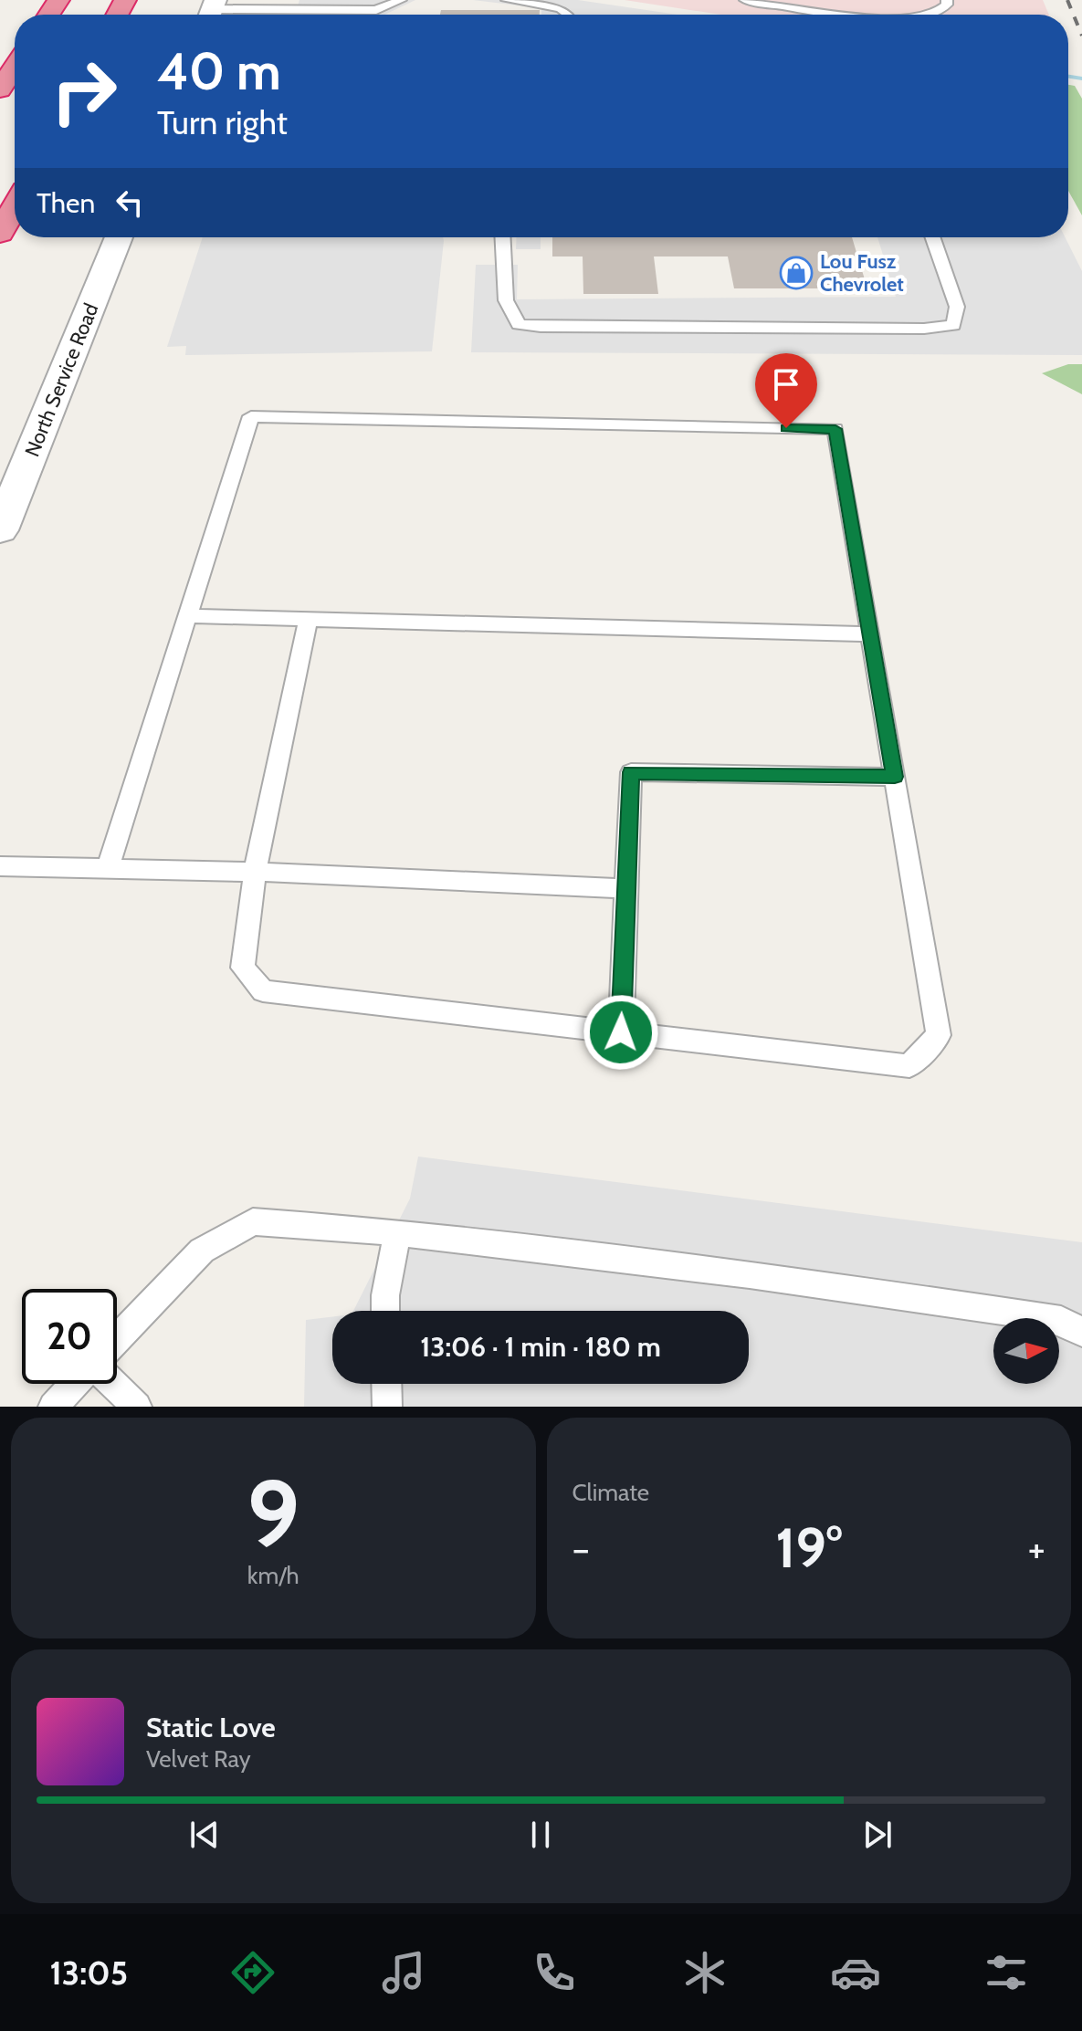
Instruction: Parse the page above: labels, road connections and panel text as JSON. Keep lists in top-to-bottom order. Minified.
{"streets":{"street":["North Service Road"]},"places":{"shop":["Lou Fusz Chevrolet"]},"north":"right","page":{"turn":["40 m","Turn right"],"then":"Then","limit":"20","trip":"13:06 · 1 min · 180 m","tile":[["9","km/h"],"Climate"],"heat":["−","19°","+"],"song":["Static Love","Velvet Ray"],"tabs":"13:05"}}
